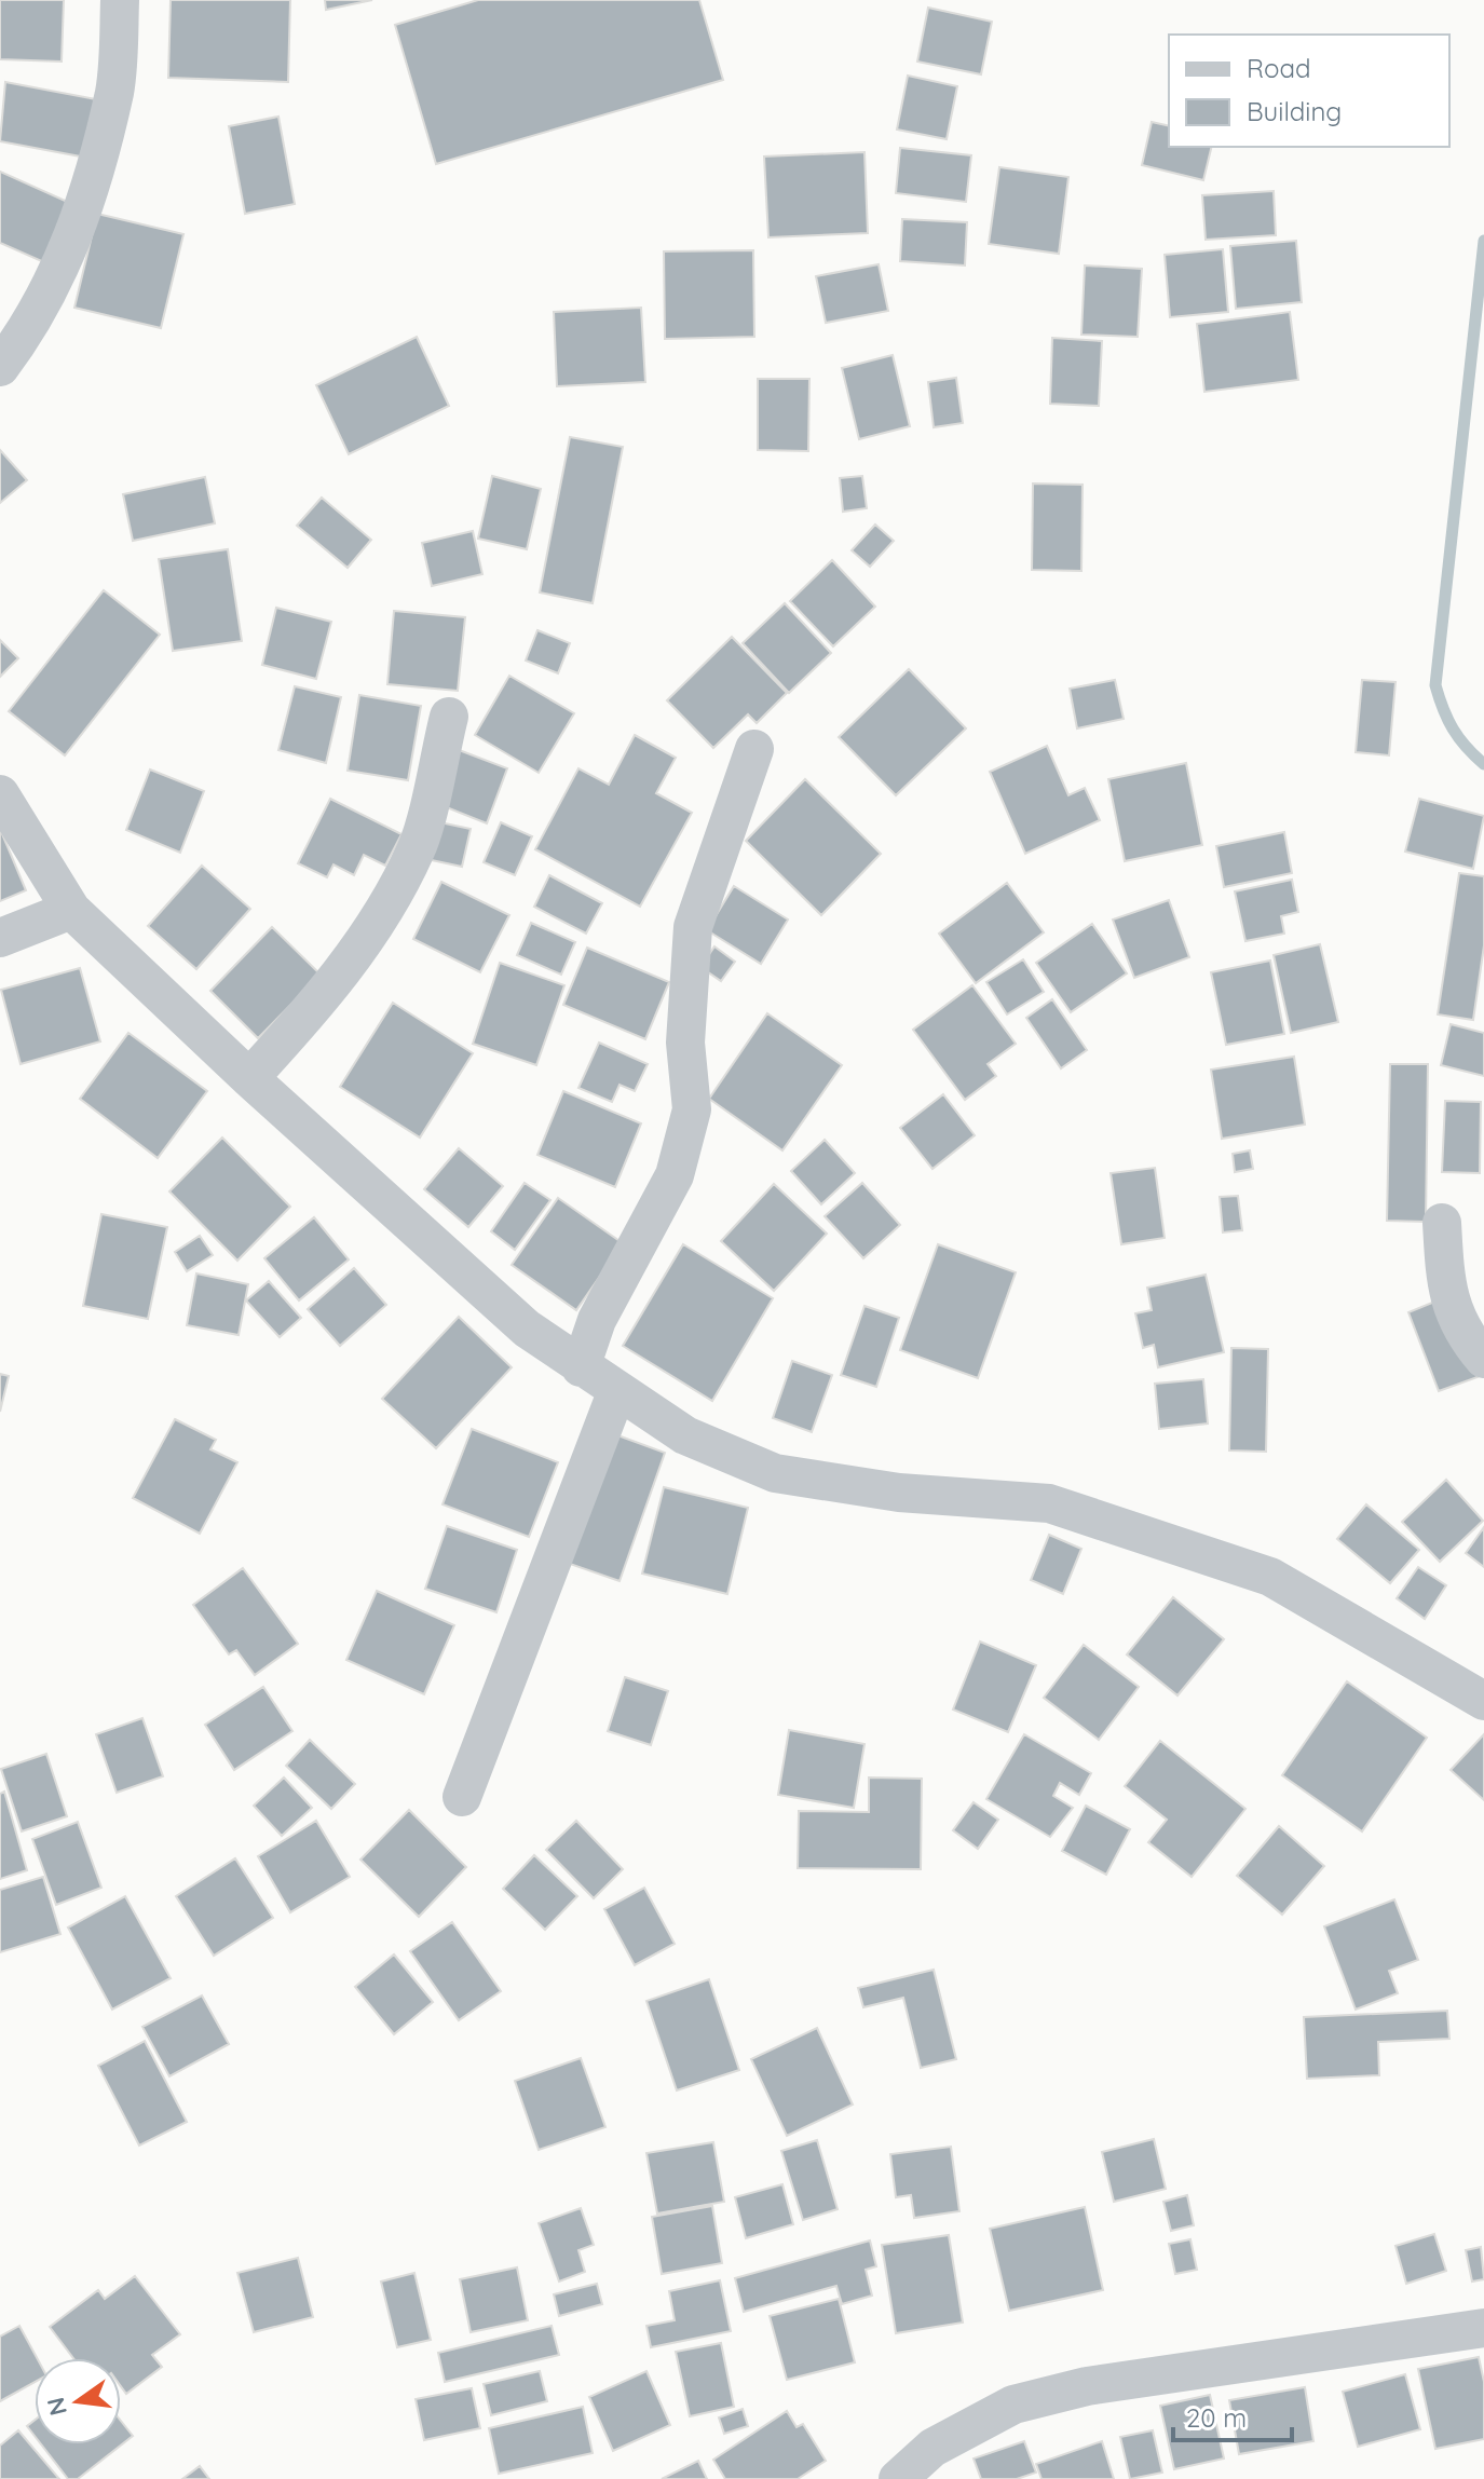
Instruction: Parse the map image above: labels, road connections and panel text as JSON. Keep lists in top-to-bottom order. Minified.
{"legend":["Road","Building"],"scale_bar":"20 m","north":"left"}
